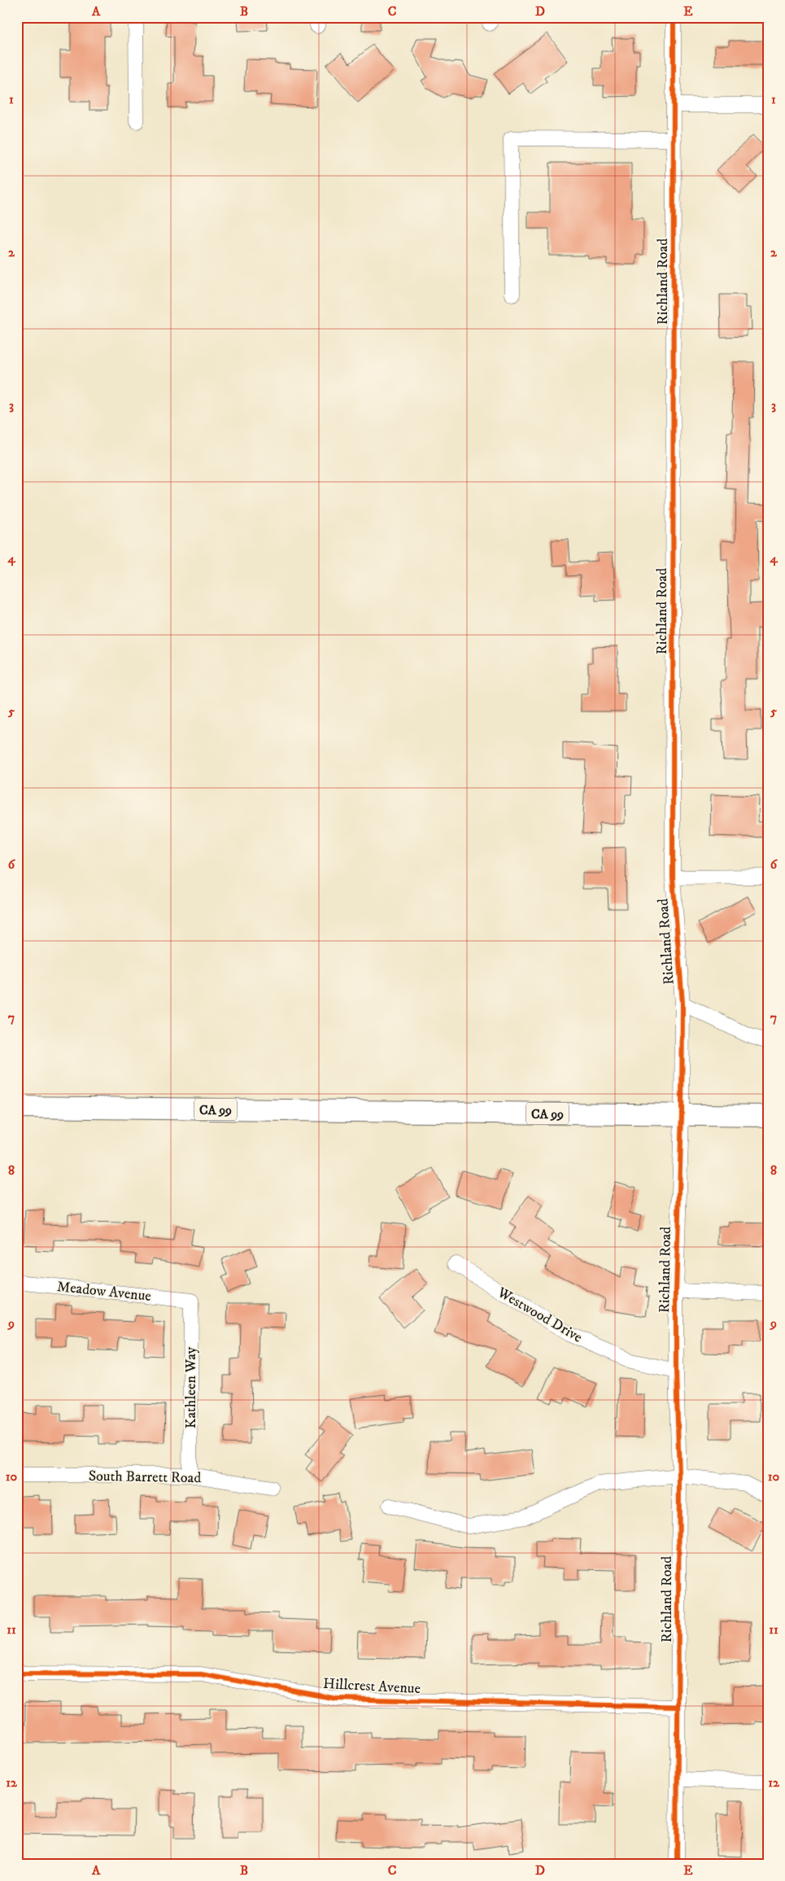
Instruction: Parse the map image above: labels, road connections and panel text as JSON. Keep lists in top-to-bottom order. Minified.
{"streets":{"highway":["CA 99"],"street":["Richland Road","Meadow Avenue","Westwood Drive","Kathleen Way","South Barrett Road","Hillcrest Avenue"]},"crossings":[["Richland Road","CA 99"],["Richland Road","Westwood Drive"],["Richland Road","Hillcrest Avenue"],["Meadow Avenue","Kathleen Way"],["Kathleen Way","South Barrett Road"]],"grid":{"columns":["A","B","C","D","E"],"rows":["1","2","3","4","5","6","7","8","9","10","11","12"]}}
